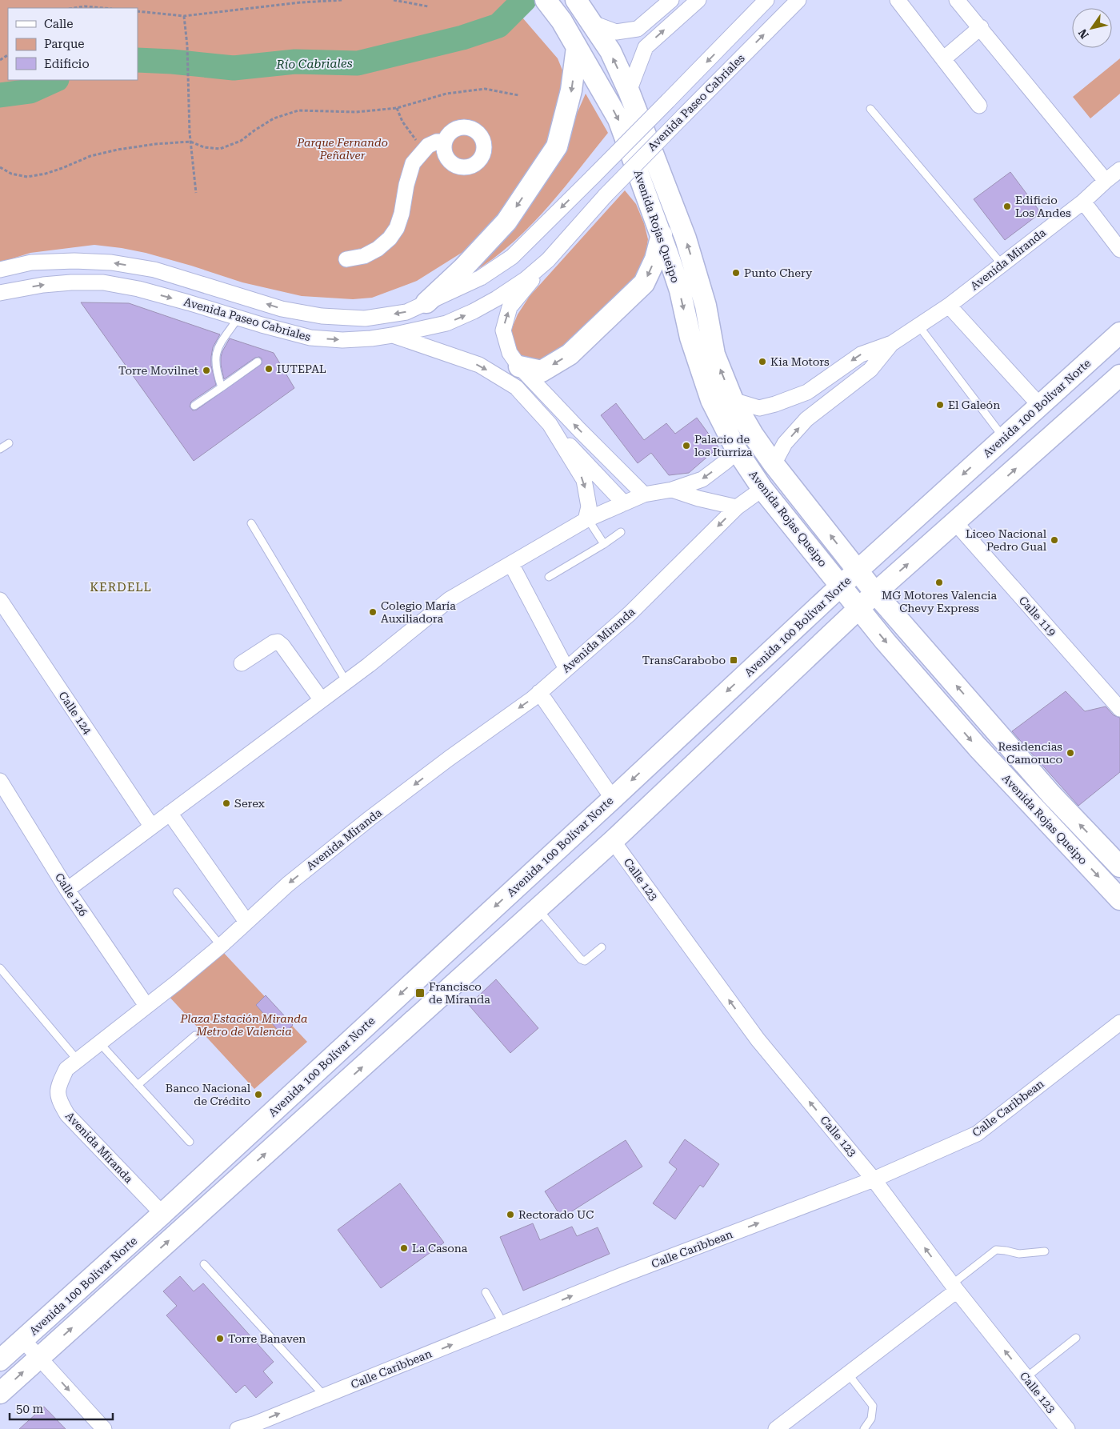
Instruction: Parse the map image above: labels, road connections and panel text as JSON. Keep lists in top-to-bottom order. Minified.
{"streets":{"main road":["Avenida Rojas Queipo","Avenida 100 Bolívar Norte"],"street":["Avenida Paseo Cabriales","Avenida Miranda","Calle 119","Calle 124","Calle 123","Calle 126","Calle Caribbean"]},"crossings":[["Avenida Rojas Queipo","Avenida Miranda"],["Avenida Rojas Queipo","Avenida 100 Bolívar Norte"],["Avenida Miranda","Avenida 100 Bolívar Norte"],["Avenida Miranda","Calle 126"],["Calle 123","Calle Caribbean"]],"one_way":["Calle 123","Calle Caribbean"],"districts":["KERDELL"],"water":["Río Cabriales"],"parks":["Parque Fernando Peñalver","Plaza Estación Miranda Metro de Valencia"],"places":{"other":["Edificio Los Andes","Punto Chery","Kia Motors","IUTEPAL","Torre Movilnet","El Galeón","Palacio de los Iturriza","Liceo Nacional Pedro Gual","MG Motores Valencia Chevy Express","Colegio María Auxiliadora","Residencias Camoruco","Serex","Banco Nacional de Crédito","Rectorado UC","La Casona","Torre Banaven"],"transit":["TransCarabobo","Francisco de Miranda"]},"legend":["Calle","Parque","Edificio"],"scale_bar":"50 m","north":"bottom left"}
